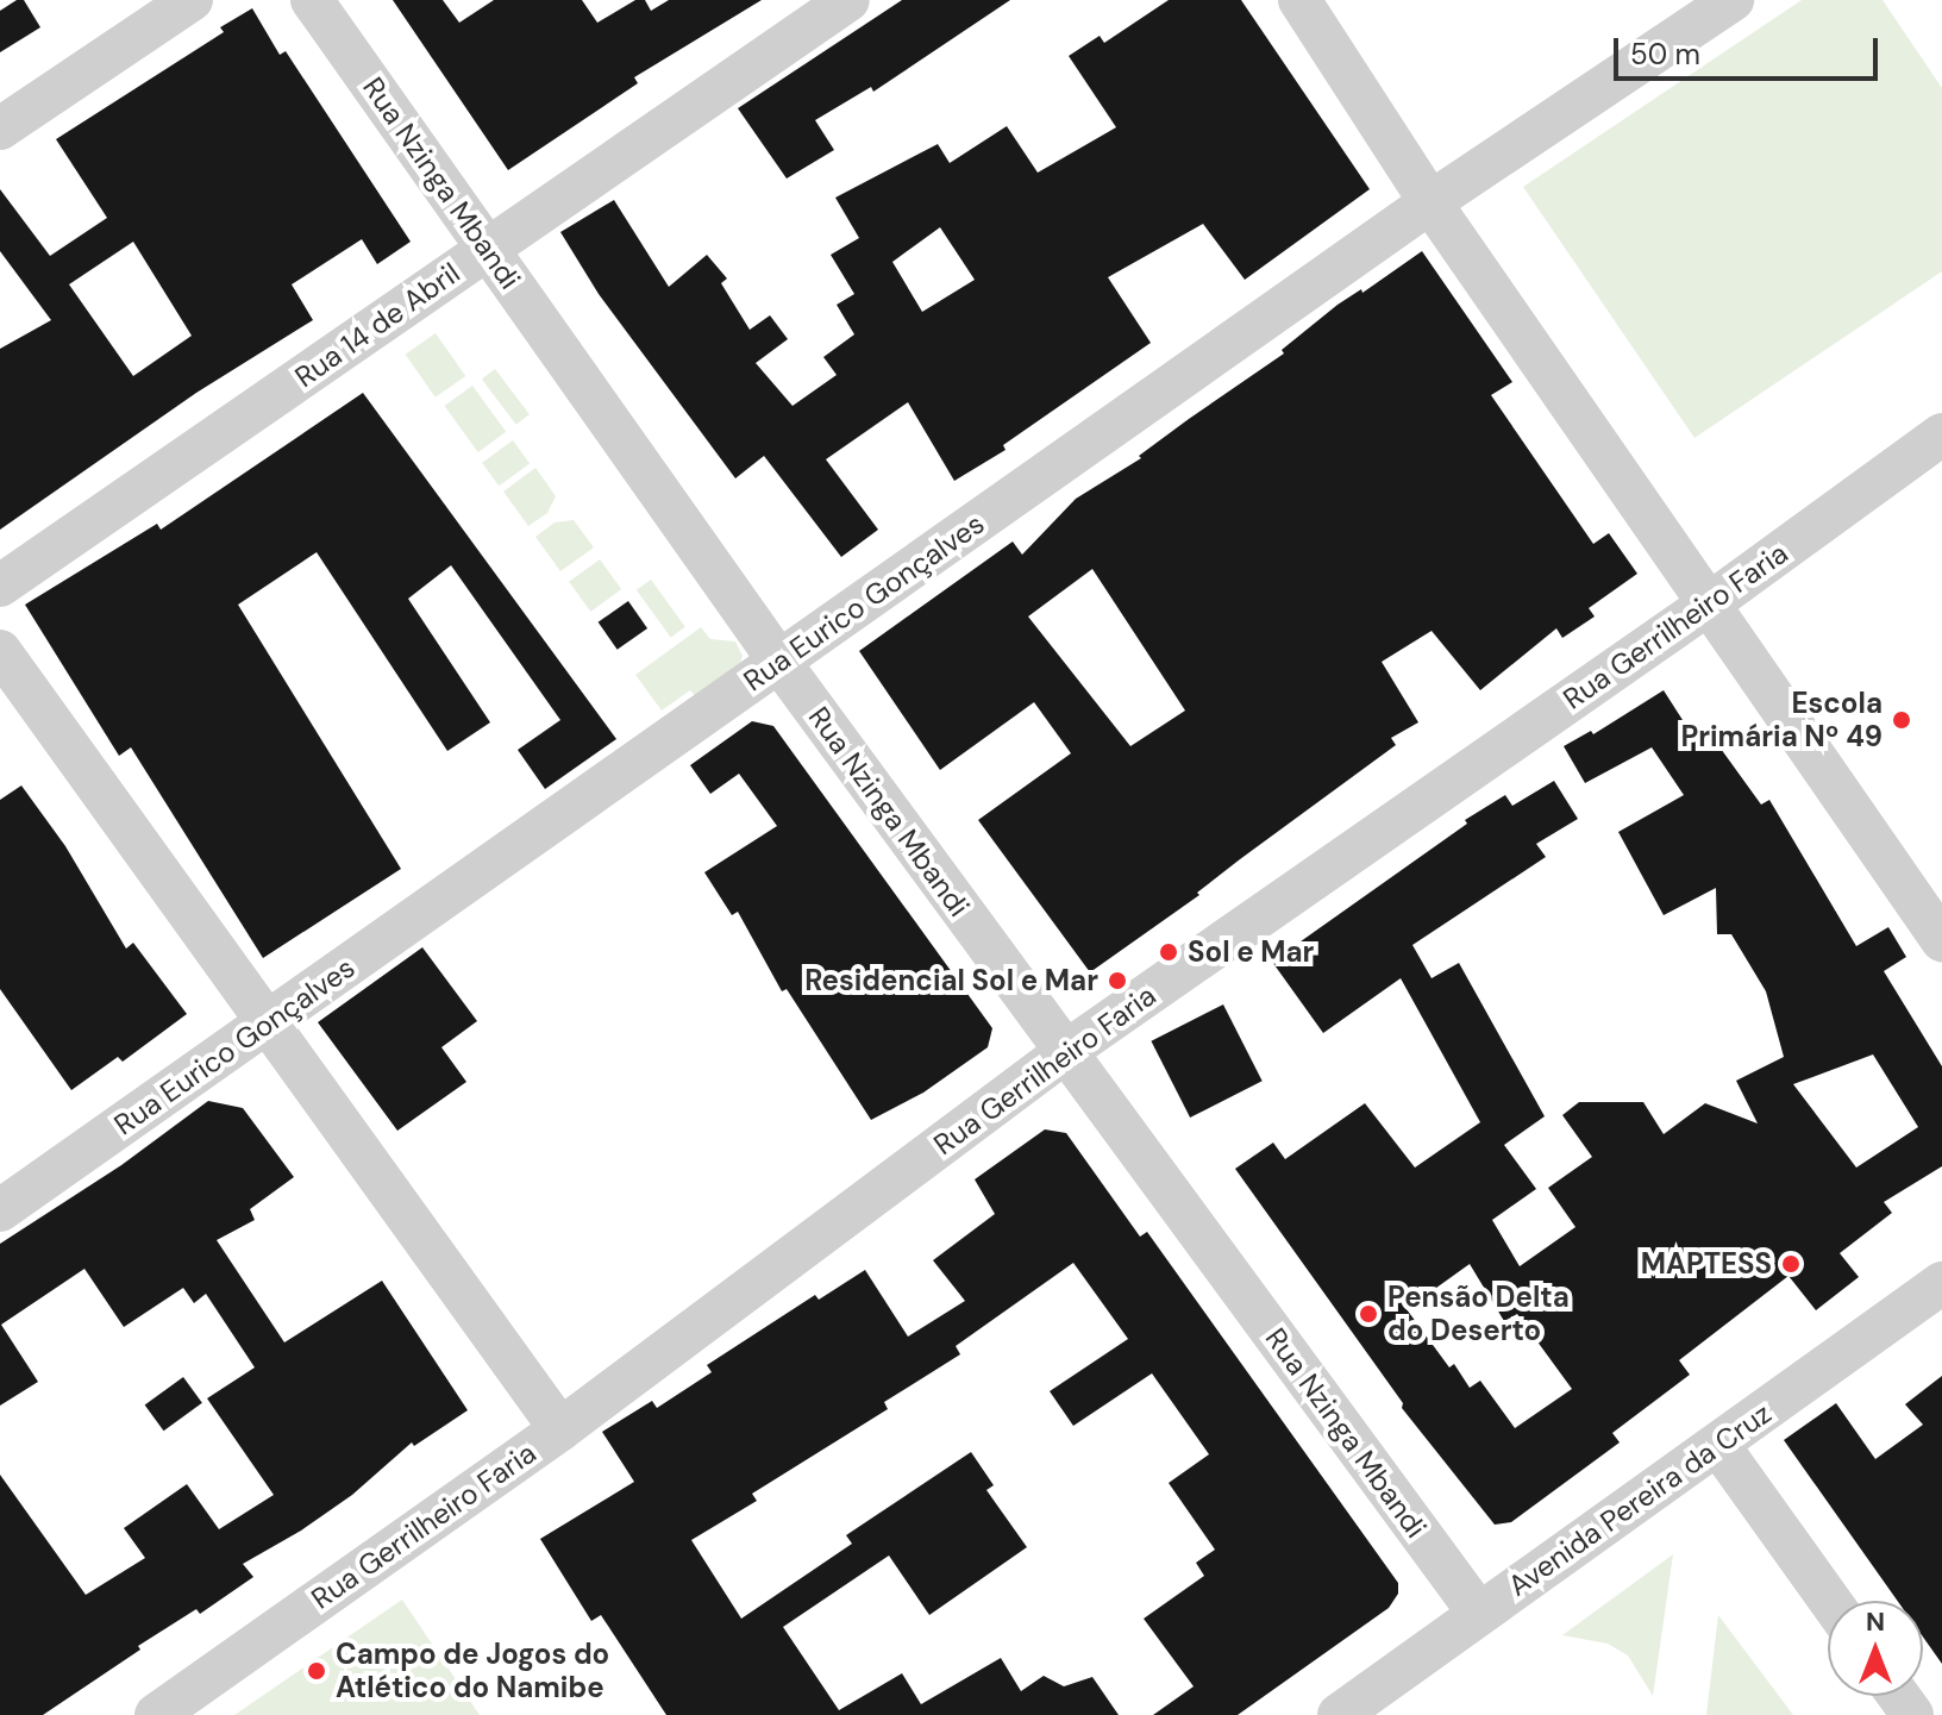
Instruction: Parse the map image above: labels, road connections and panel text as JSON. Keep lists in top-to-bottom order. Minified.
{"streets":{"street":["Rua Nzinga Mbandi","Rua 14 de Abril","Rua Eurico Gonçalves","Rua Gerrilheiro Faria","Avenida Pereira da Cruz"]},"crossings":[["Rua Nzinga Mbandi","Rua 14 de Abril"],["Rua Nzinga Mbandi","Rua Eurico Gonçalves"],["Rua Nzinga Mbandi","Rua Gerrilheiro Faria"],["Rua Nzinga Mbandi","Avenida Pereira da Cruz"]],"places":["Escola Primária Nº 49","Sol e Mar","Residencial Sol e Mar","MAPTESS","Pensão Delta do Deserto","Campo de Jogos do Atlético do Namibe"],"scale_bar":"50 m","north":"top"}
